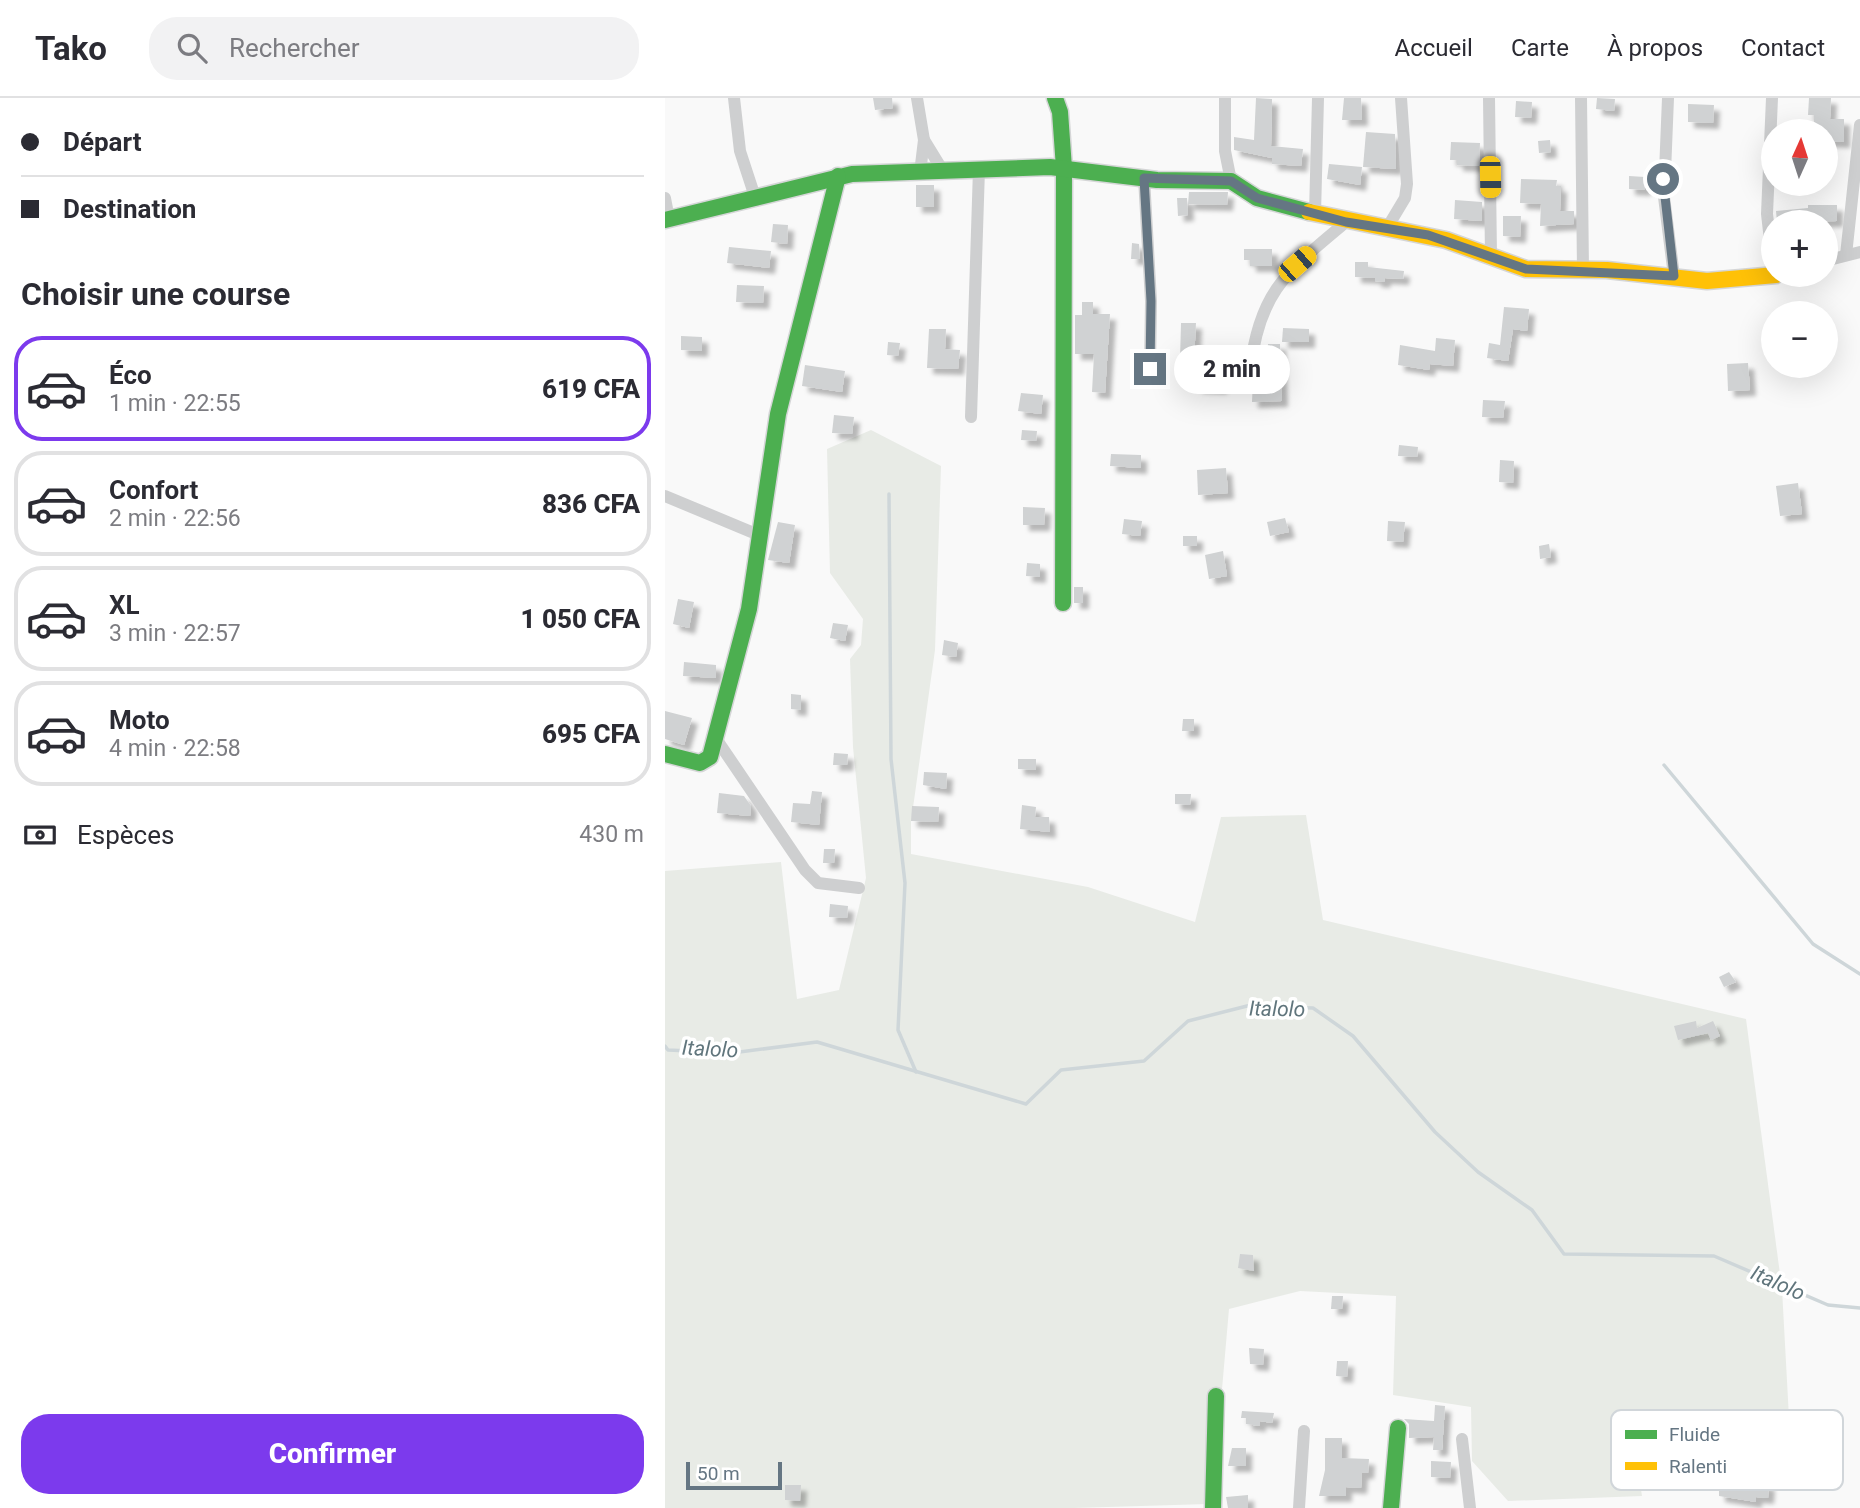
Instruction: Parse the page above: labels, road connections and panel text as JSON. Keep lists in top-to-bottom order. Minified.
{"water":["Italolo"],"legend":["Fluide","Ralenti"],"scale_bar":"50 m","north":"top","page":{"header":"Tako","search":"Rechercher","nav":["Accueil","Carte","À propos","Contact"],"banner":["Départ","Destination"],"map_buttons":["+","−"],"heading":"Choisir une course","list":[{"name":"Éco","note":"1 min · 22:55","value":"619 CFA"},{"name":"Confort","note":"2 min · 22:56","value":"836 CFA"},{"name":"XL","note":"3 min · 22:57","value":"1 050 CFA"},{"name":"Moto","note":"4 min · 22:58","value":"695 CFA"}],"bubble":"2 min","pay":["Espèces","430 m"],"buttons":"Confirmer","scale":"50 m"}}
